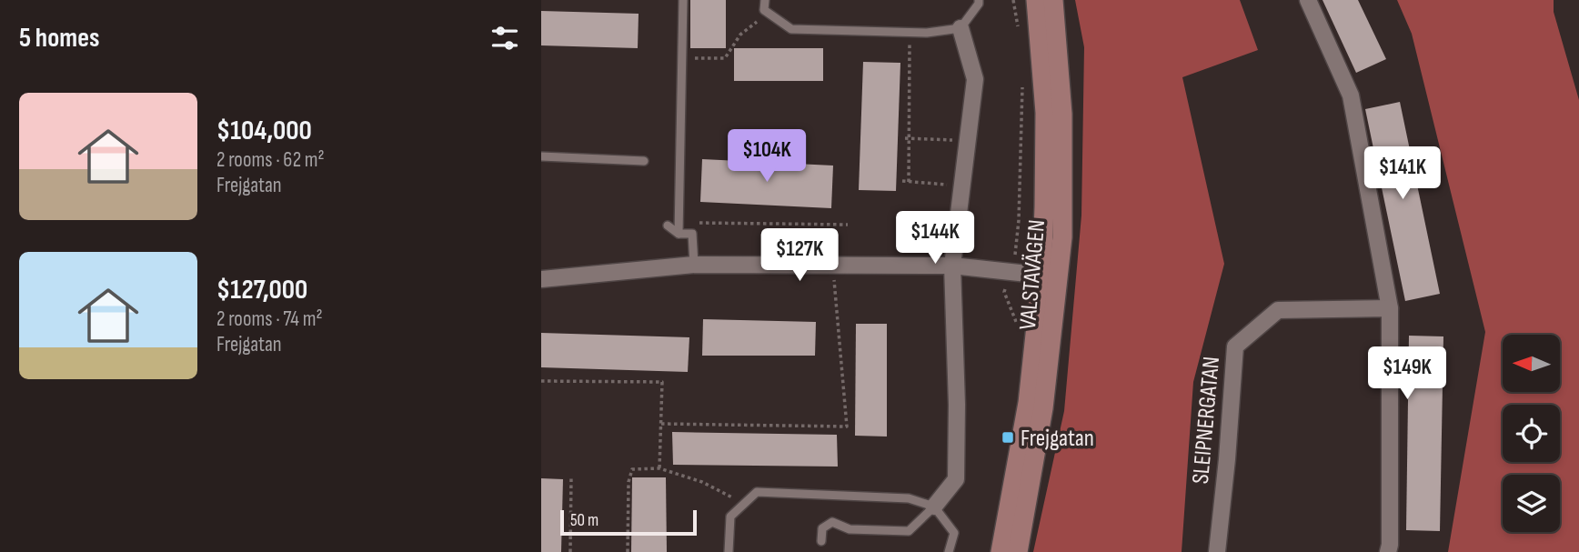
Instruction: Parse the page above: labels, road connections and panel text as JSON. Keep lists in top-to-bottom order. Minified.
{"streets":{"street":["VALSTAVÄGEN","SLEIPNERGATAN"]},"places":{"transit":["Frejgatan"]},"scale_bar":"50 m","north":"left","page":{"heading":"5 homes","list":[{"name":"$104,000","note":"2 rooms · 62 m² · Frejgatan"},{"name":"$127,000","note":"2 rooms · 74 m² · Frejgatan"}],"price":["$104K","$141K","$144K","$127K","$149K"],"scale":"50 m"}}
